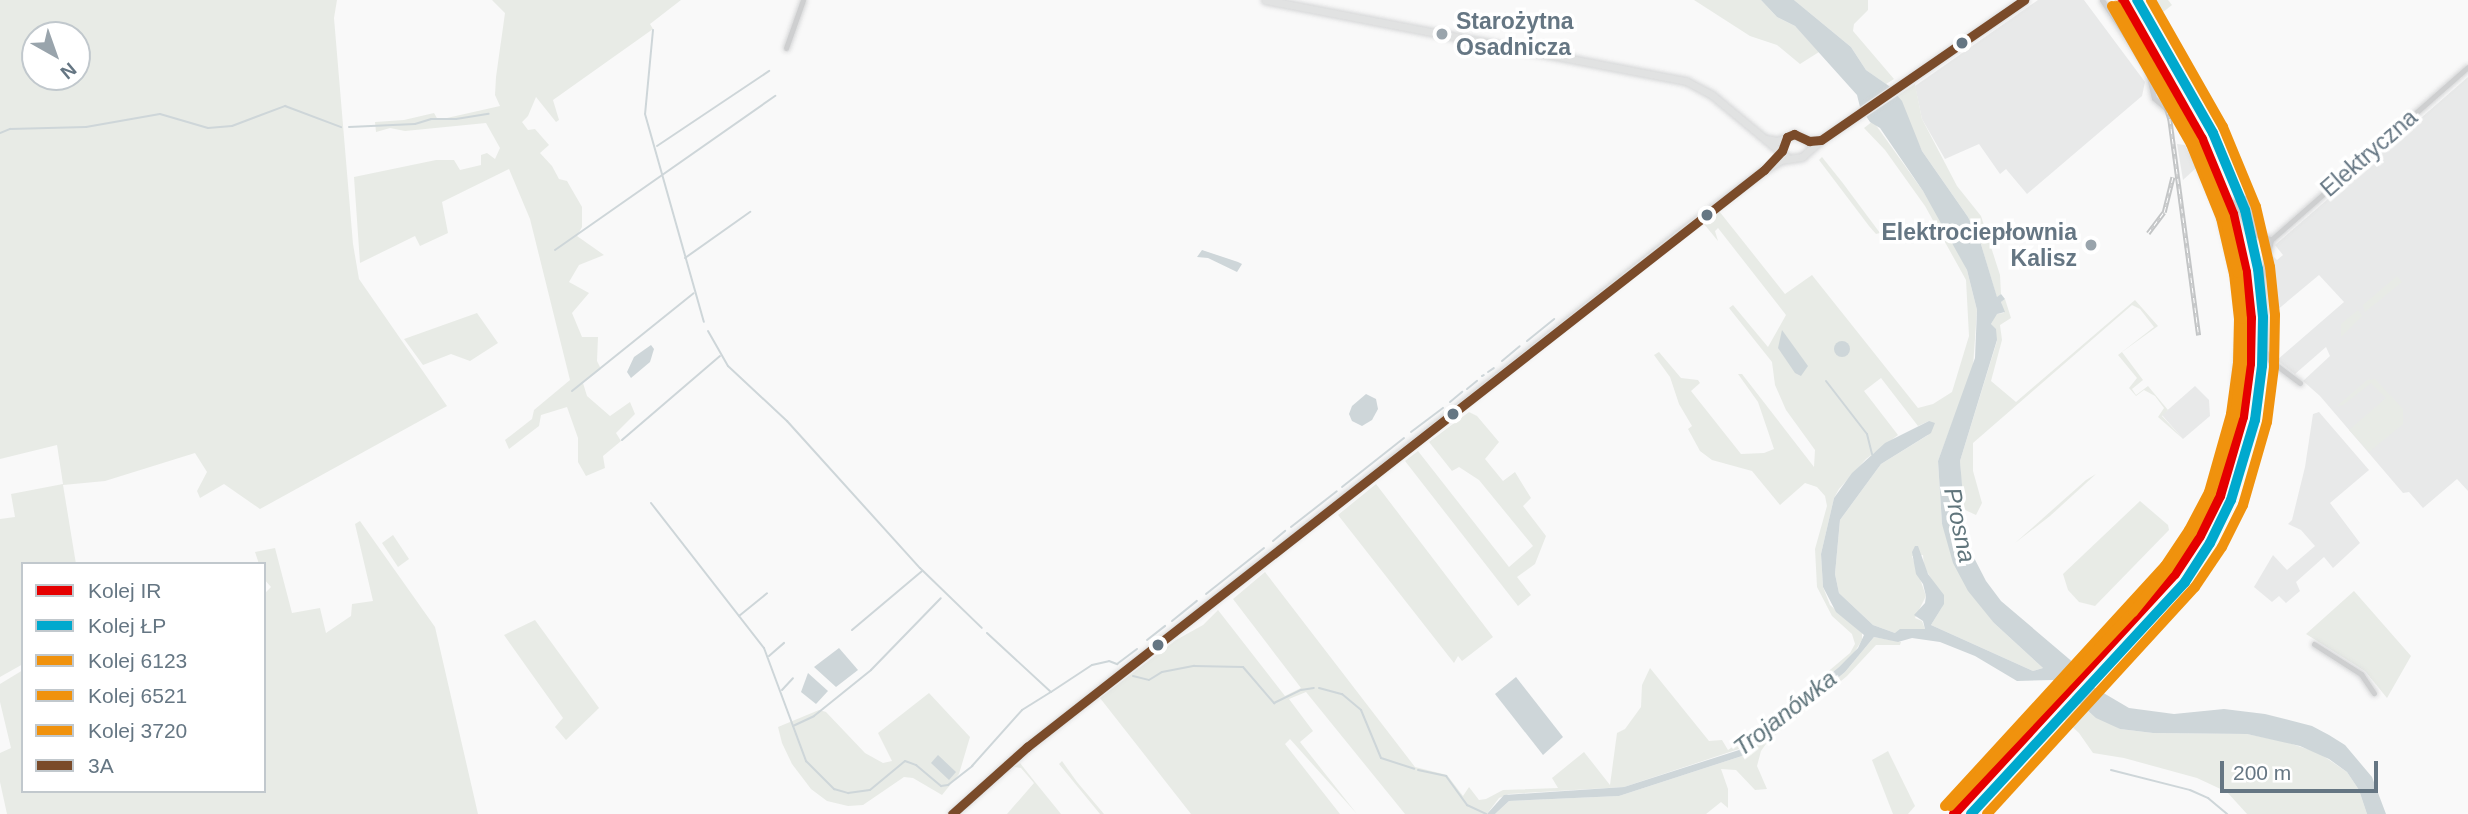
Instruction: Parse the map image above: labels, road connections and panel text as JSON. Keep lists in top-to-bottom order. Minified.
{"streets":{"street":["Elektryczna"]},"water":["Prosna","Trojanówka"],"places":["Starożytna Osadnicza","Elektrociepłownia Kalisz"],"lines":["rail line IR","rail line ŁP","rail line 6521","transit line 3A","rail line 6123","rail line 3720"],"legend":["Kolej IR","Kolej ŁP","Kolej 6123","Kolej 6521","Kolej 3720","3A"],"scale_bar":"200 m","north":"bottom right"}
